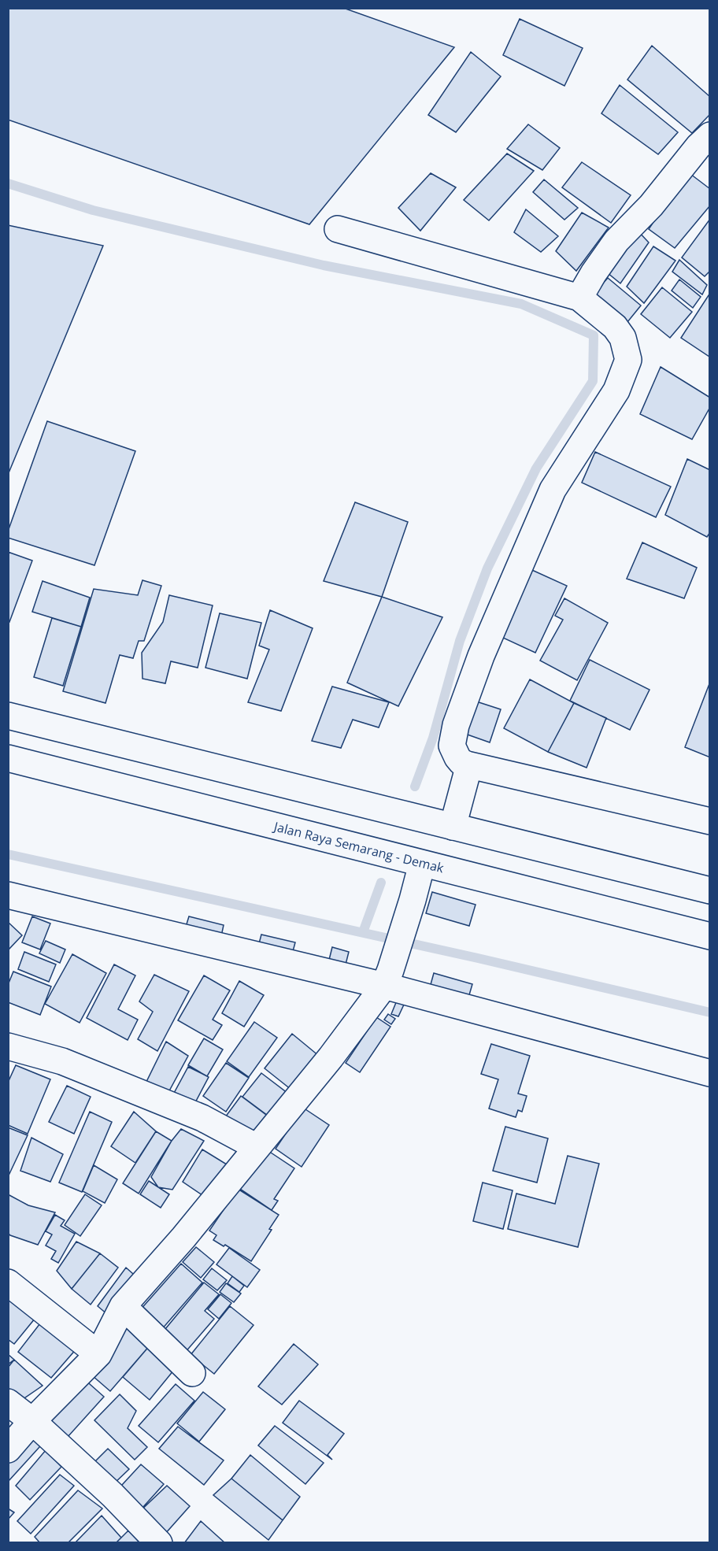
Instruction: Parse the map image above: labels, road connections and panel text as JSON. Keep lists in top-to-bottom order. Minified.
{"streets":{"main road":["Jalan Raya Semarang - Demak"]}}
